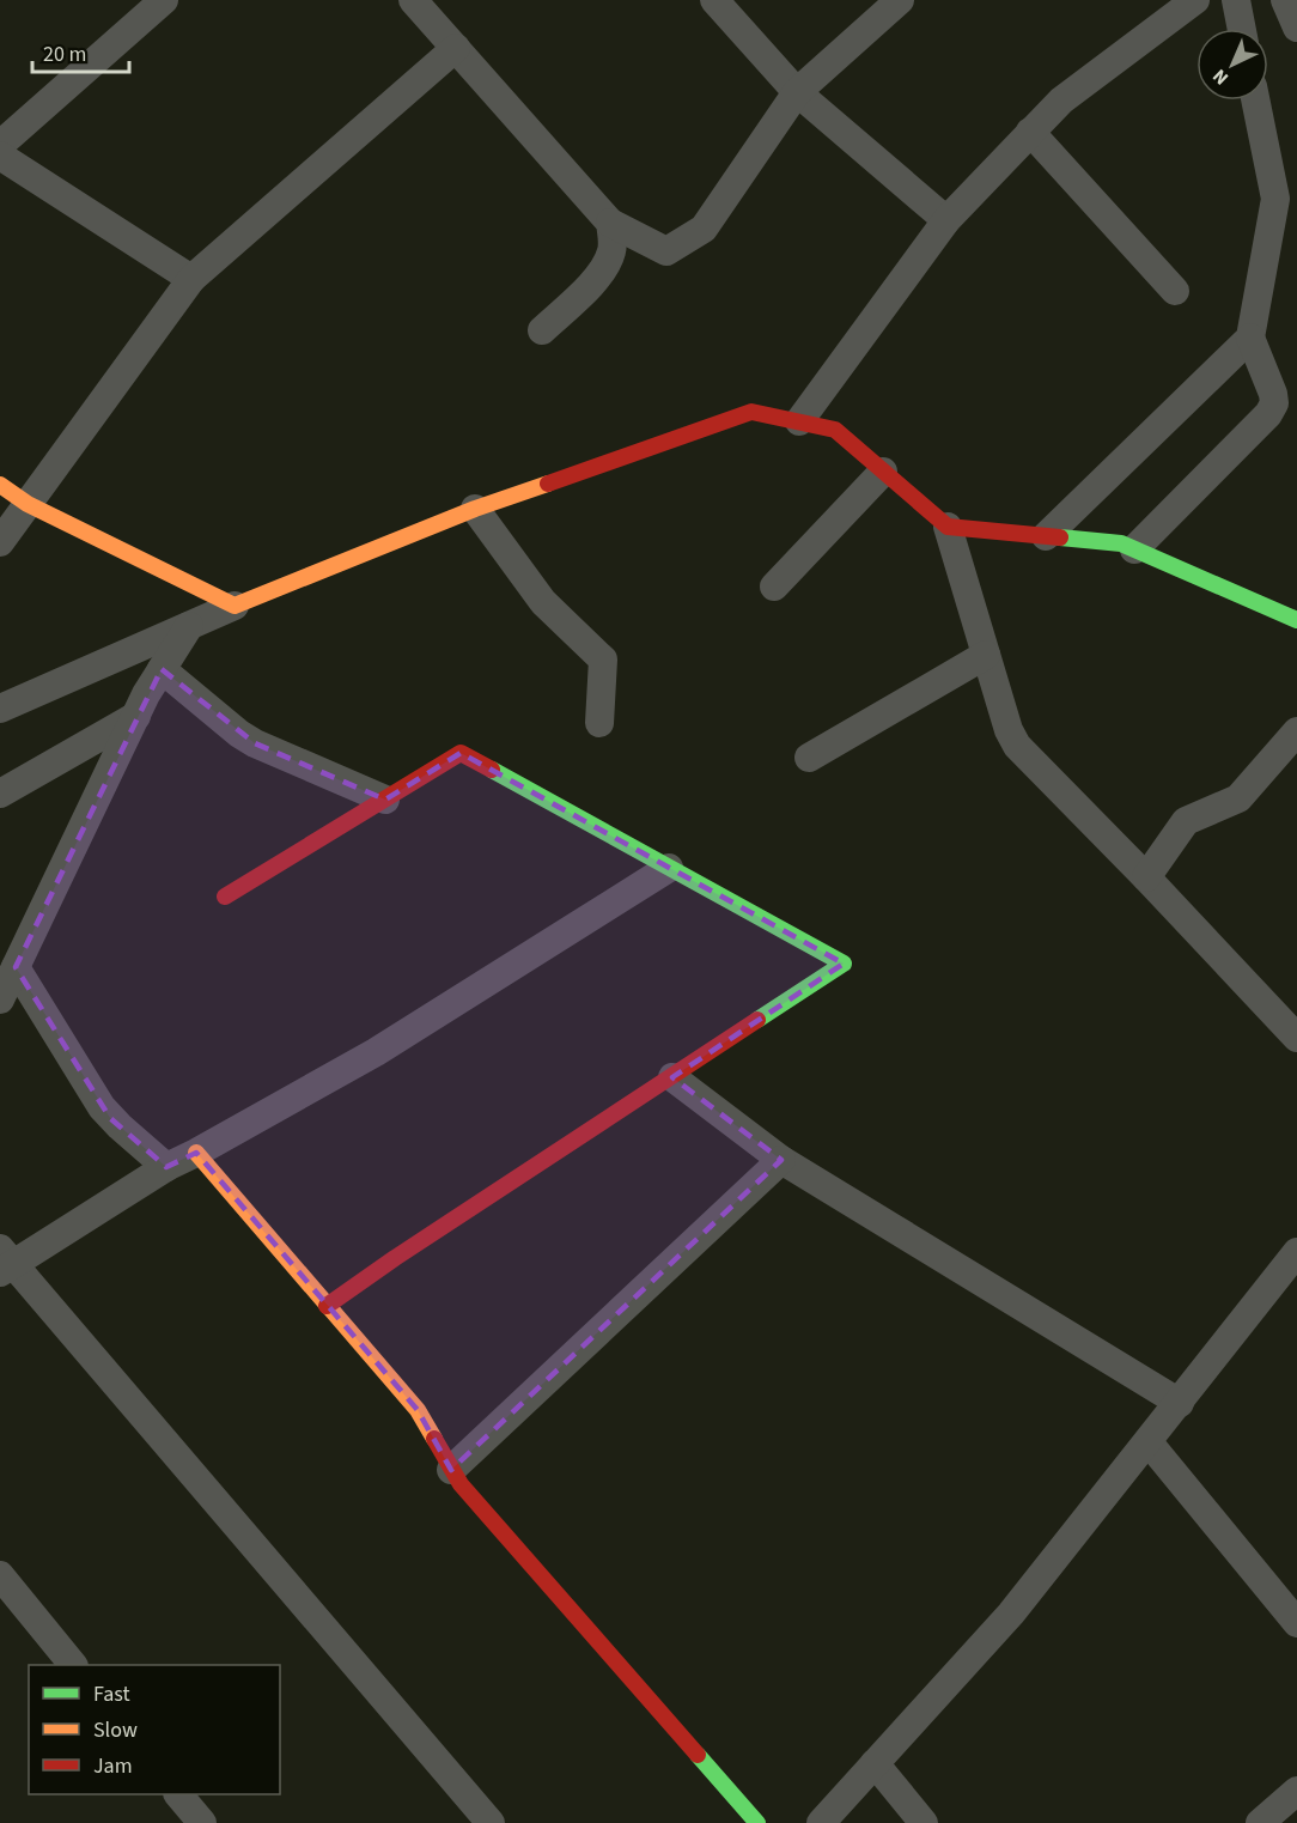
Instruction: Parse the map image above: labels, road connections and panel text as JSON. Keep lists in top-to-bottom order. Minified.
{"legend":["Fast","Slow","Jam"],"scale_bar":"20 m","north":"bottom left"}
